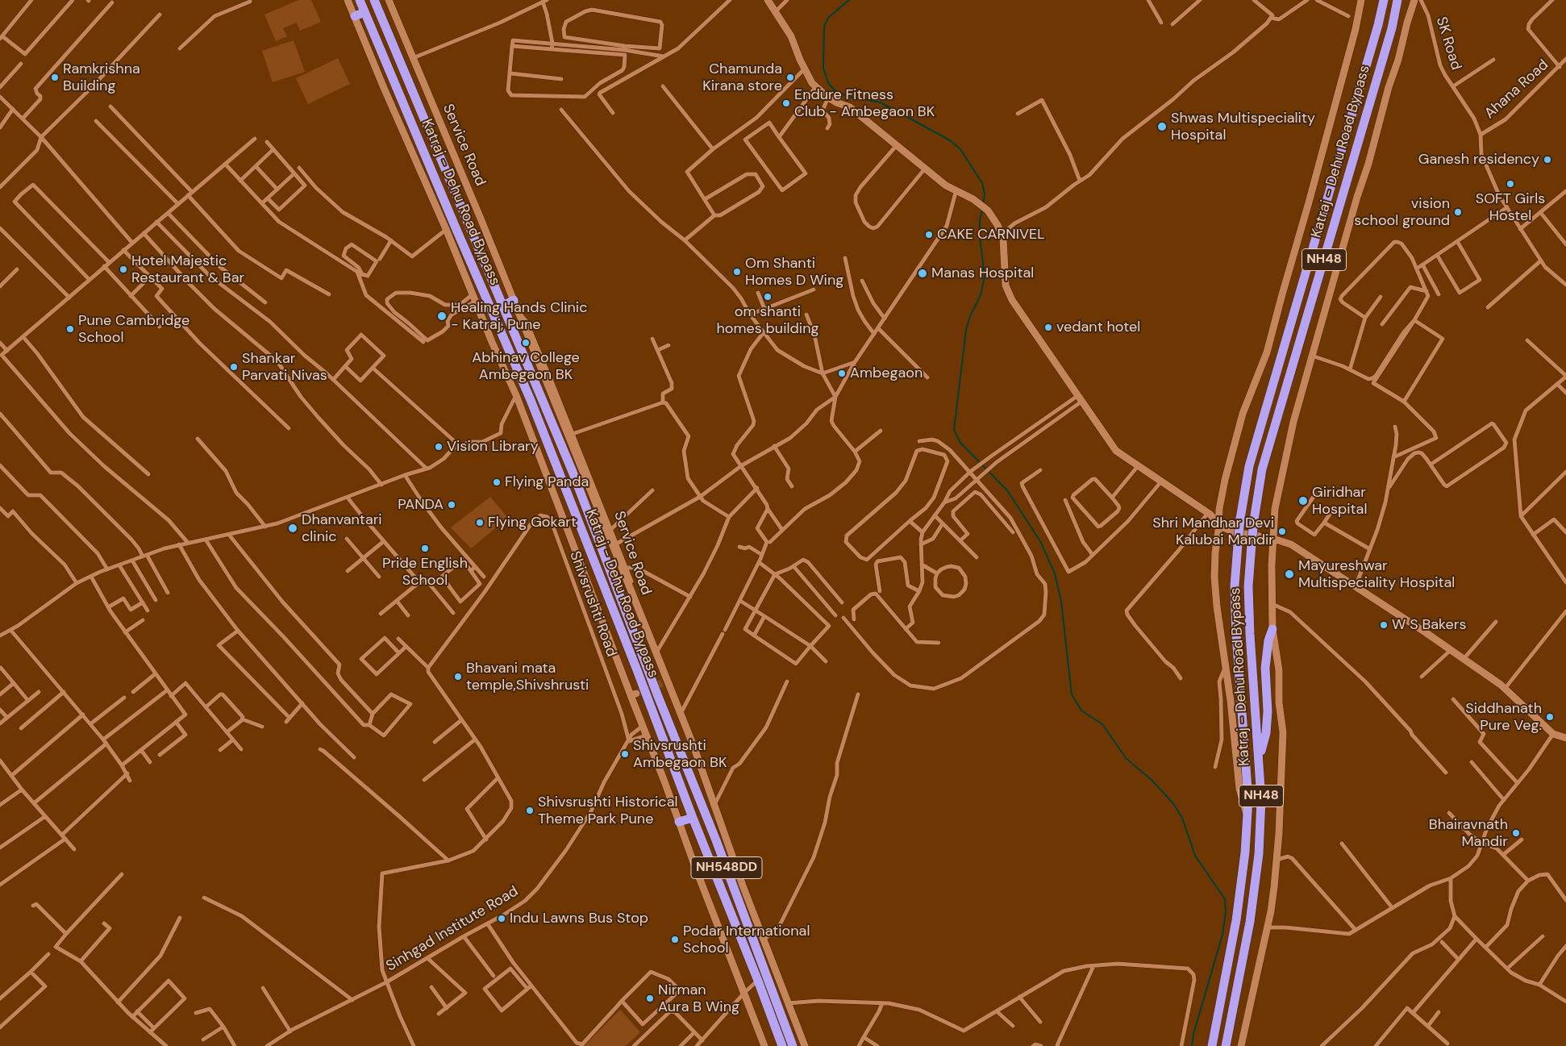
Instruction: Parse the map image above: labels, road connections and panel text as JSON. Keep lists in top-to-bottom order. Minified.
{"streets":{"highway":["Katraj - Dehu Road Bypass","NH48","NH548DD"],"street":["SK Road","Ahana Road","Service Road","Shivsrushti Road","Sinhgad Institute Road"]},"crossings":[["SK Road","Ahana Road"],["Shivsrushti Road","Sinhgad Institute Road"]],"places":["Ramkrishna Building","Chamunda Kirana store","Endure Fitness Club - Ambegaon BK","Shwas Multispeciality Hospital","Ganesh residency","SOFT Girls Hostel","vision school ground","CAKE CARNIVEL","Hotel Majestic Restaurant & Bar","Om Shanti Homes D Wing","Manas Hospital","om shanti homes building","Healing Hands Clinic - Katraj, Pune","vedant hotel","Pune Cambridge School","Abhinav College Ambegaon BK","Shankar Parvati Nivas","Ambegaon","Vision Library","Flying Panda","Giridhar Hospital","PANDA","Flying Gokart","Dhanvantari clinic","Shri Mandhar Devi Kalubai Mandir","Pride English School","Mayureshwar Multispeciality Hospital","W S Bakers","Bhavani mata temple,Shivshrusti","Siddhanath Pure Veg.","Shivsrushti Ambegaon BK","Shivsrushti Historical Theme Park Pune","Bhairavnath Mandir","Indu Lawns Bus Stop","Podar International School","Nirman Aura B Wing"]}
